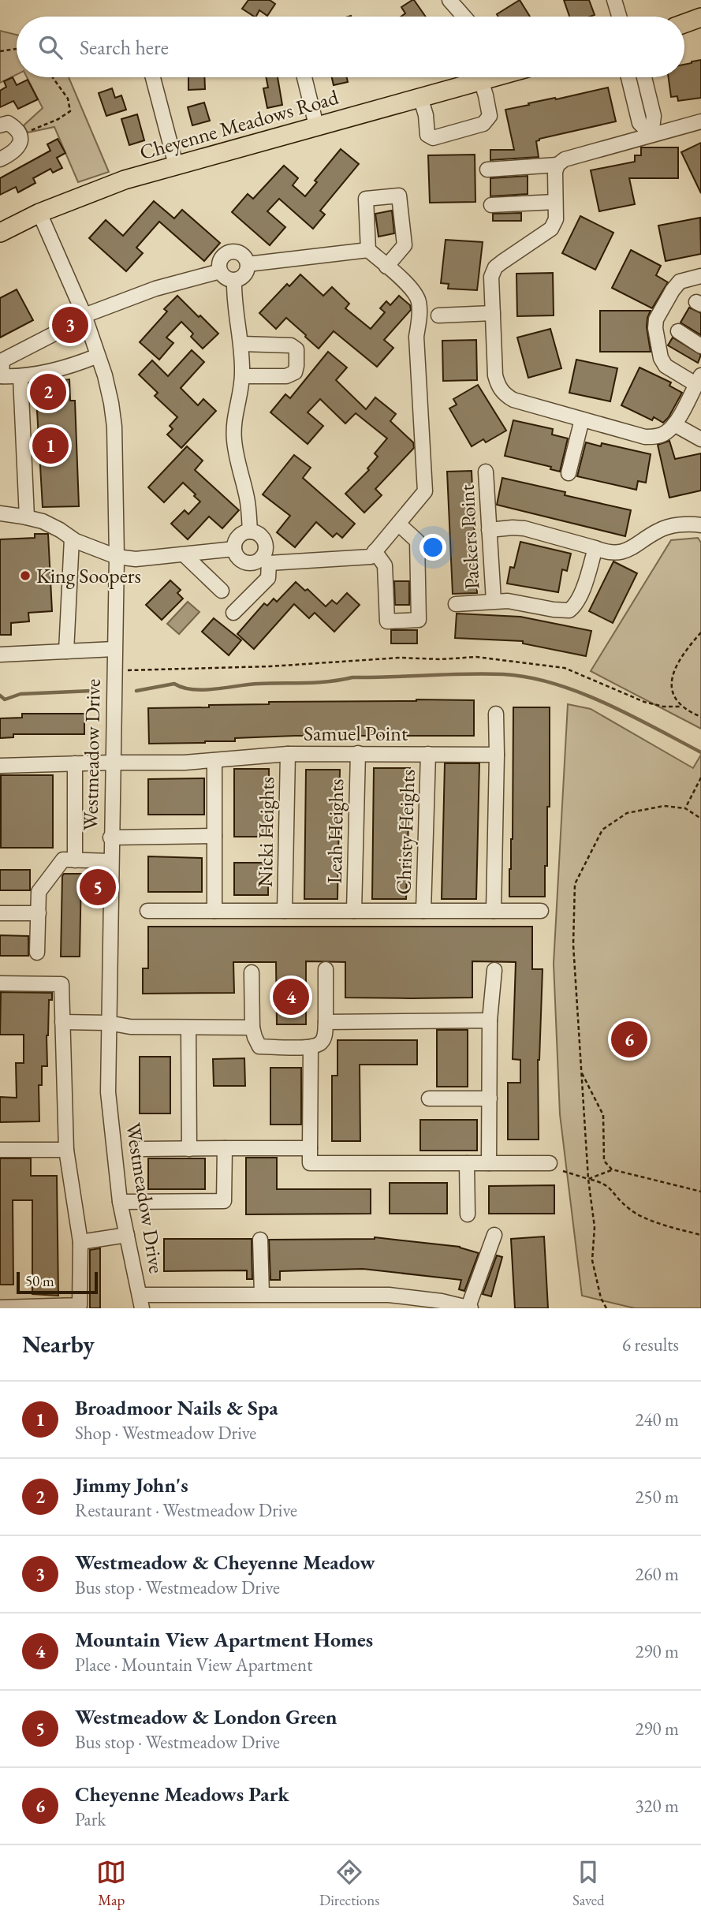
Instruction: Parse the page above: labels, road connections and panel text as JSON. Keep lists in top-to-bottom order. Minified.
{"streets":{"main road":["Cheyenne Meadows Road"],"street":["Packers Point","Samuel Point","Westmeadow Drive","Leah Heights","Nicki Heights","Christy Heights"]},"crossings":[["Cheyenne Meadows Road","Westmeadow Drive"],["Samuel Point","Westmeadow Drive"],["Samuel Point","Leah Heights"],["Samuel Point","Nicki Heights"],["Samuel Point","Christy Heights"]],"places":["King Soopers"],"scale_bar":"50 m","page":{"search":"Search here","pins":["3","2","1","5","4","6"],"scale":"50 m","heading":["Nearby","6 results"],"list":[{"mark":"1","name":"Broadmoor Nails & Spa","note":"Shop · Westmeadow Drive","value":"240 m"},{"mark":"2","name":"Jimmy John's","note":"Restaurant · Westmeadow Drive","value":"250 m"},{"mark":"3","name":"Westmeadow & Cheyenne Meadow","note":"Bus stop · Westmeadow Drive","value":"260 m"},{"mark":"4","name":"Mountain View Apartment Homes","note":"Place · Mountain View Apartment","value":"290 m"},{"mark":"5","name":"Westmeadow & London Green","note":"Bus stop · Westmeadow Drive","value":"290 m"},{"mark":"6","name":"Cheyenne Meadows Park","note":"Park","value":"320 m"}],"nav":["Map","Directions","Saved"]}}
